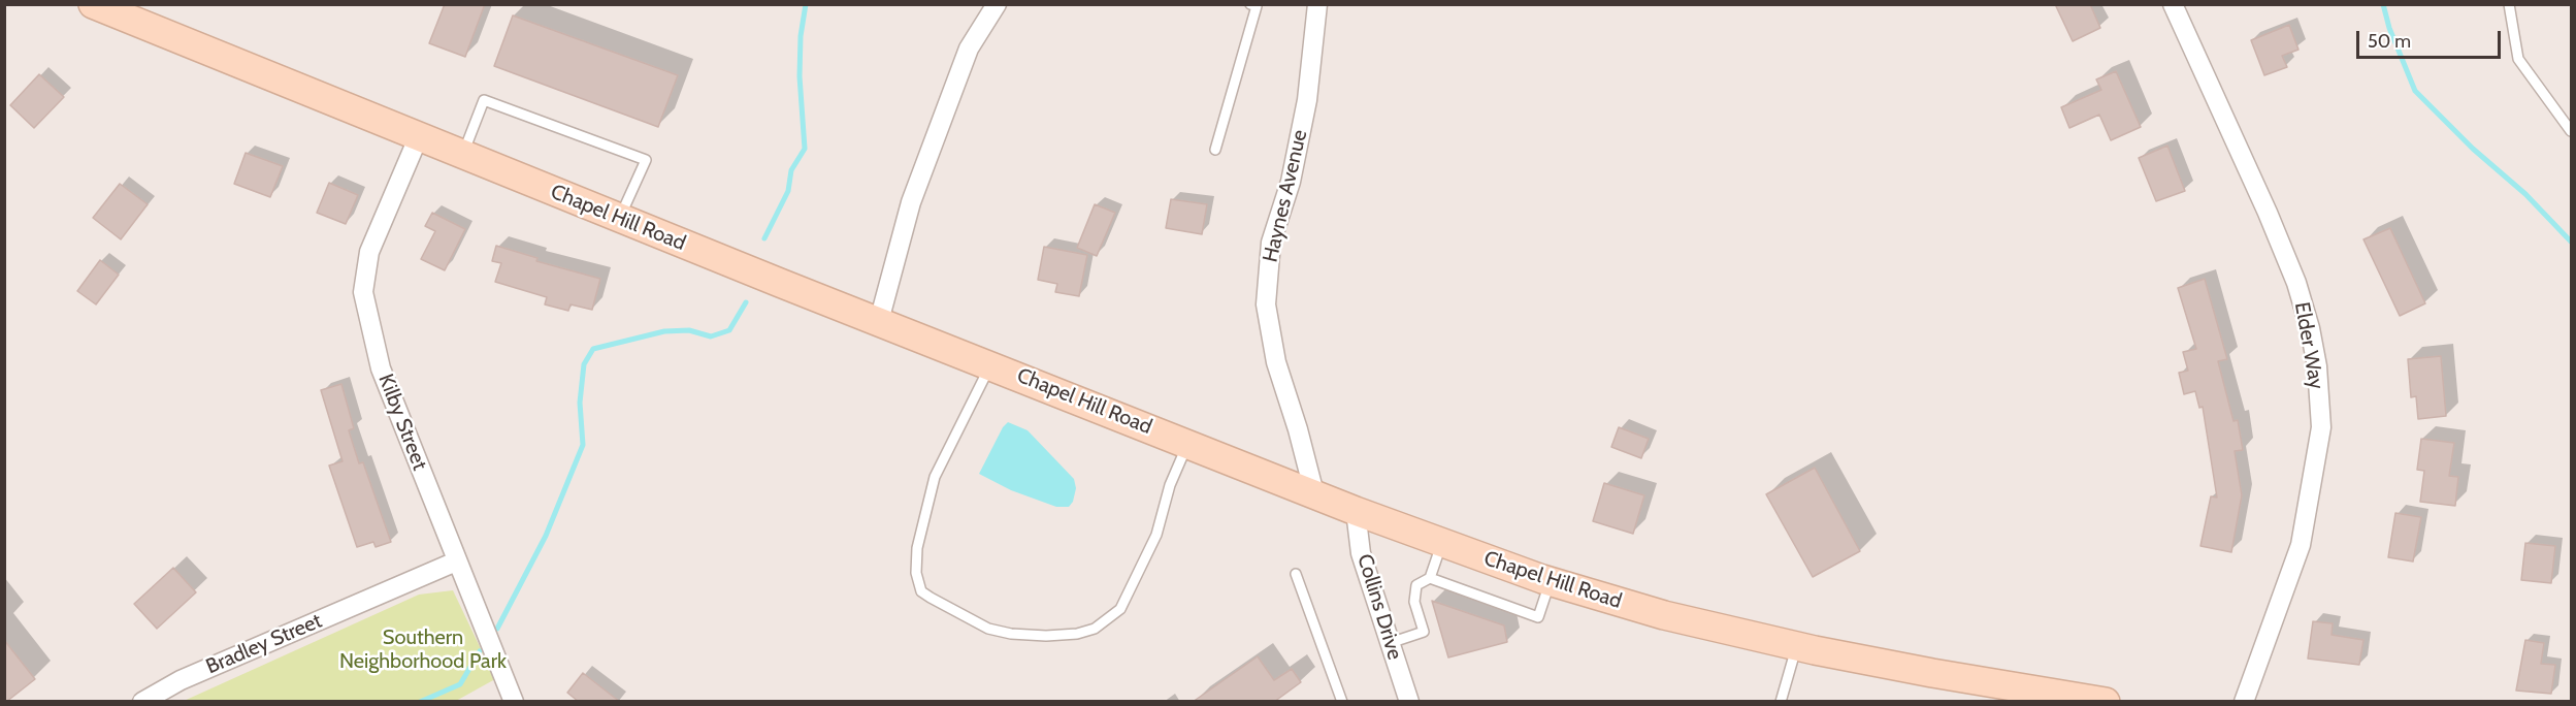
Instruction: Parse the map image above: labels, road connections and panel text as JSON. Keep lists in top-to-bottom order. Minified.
{"streets":{"main road":["Chapel Hill Road"],"street":["Haynes Avenue","Elder Way","Kilby Street","Collins Drive","Bradley Street"]},"crossings":[["Haynes Avenue","Chapel Hill Road"],["Chapel Hill Road","Kilby Street"],["Chapel Hill Road","Collins Drive"],["Kilby Street","Bradley Street"]],"parks":["Southern Neighborhood Park"],"scale_bar":"50 m"}
